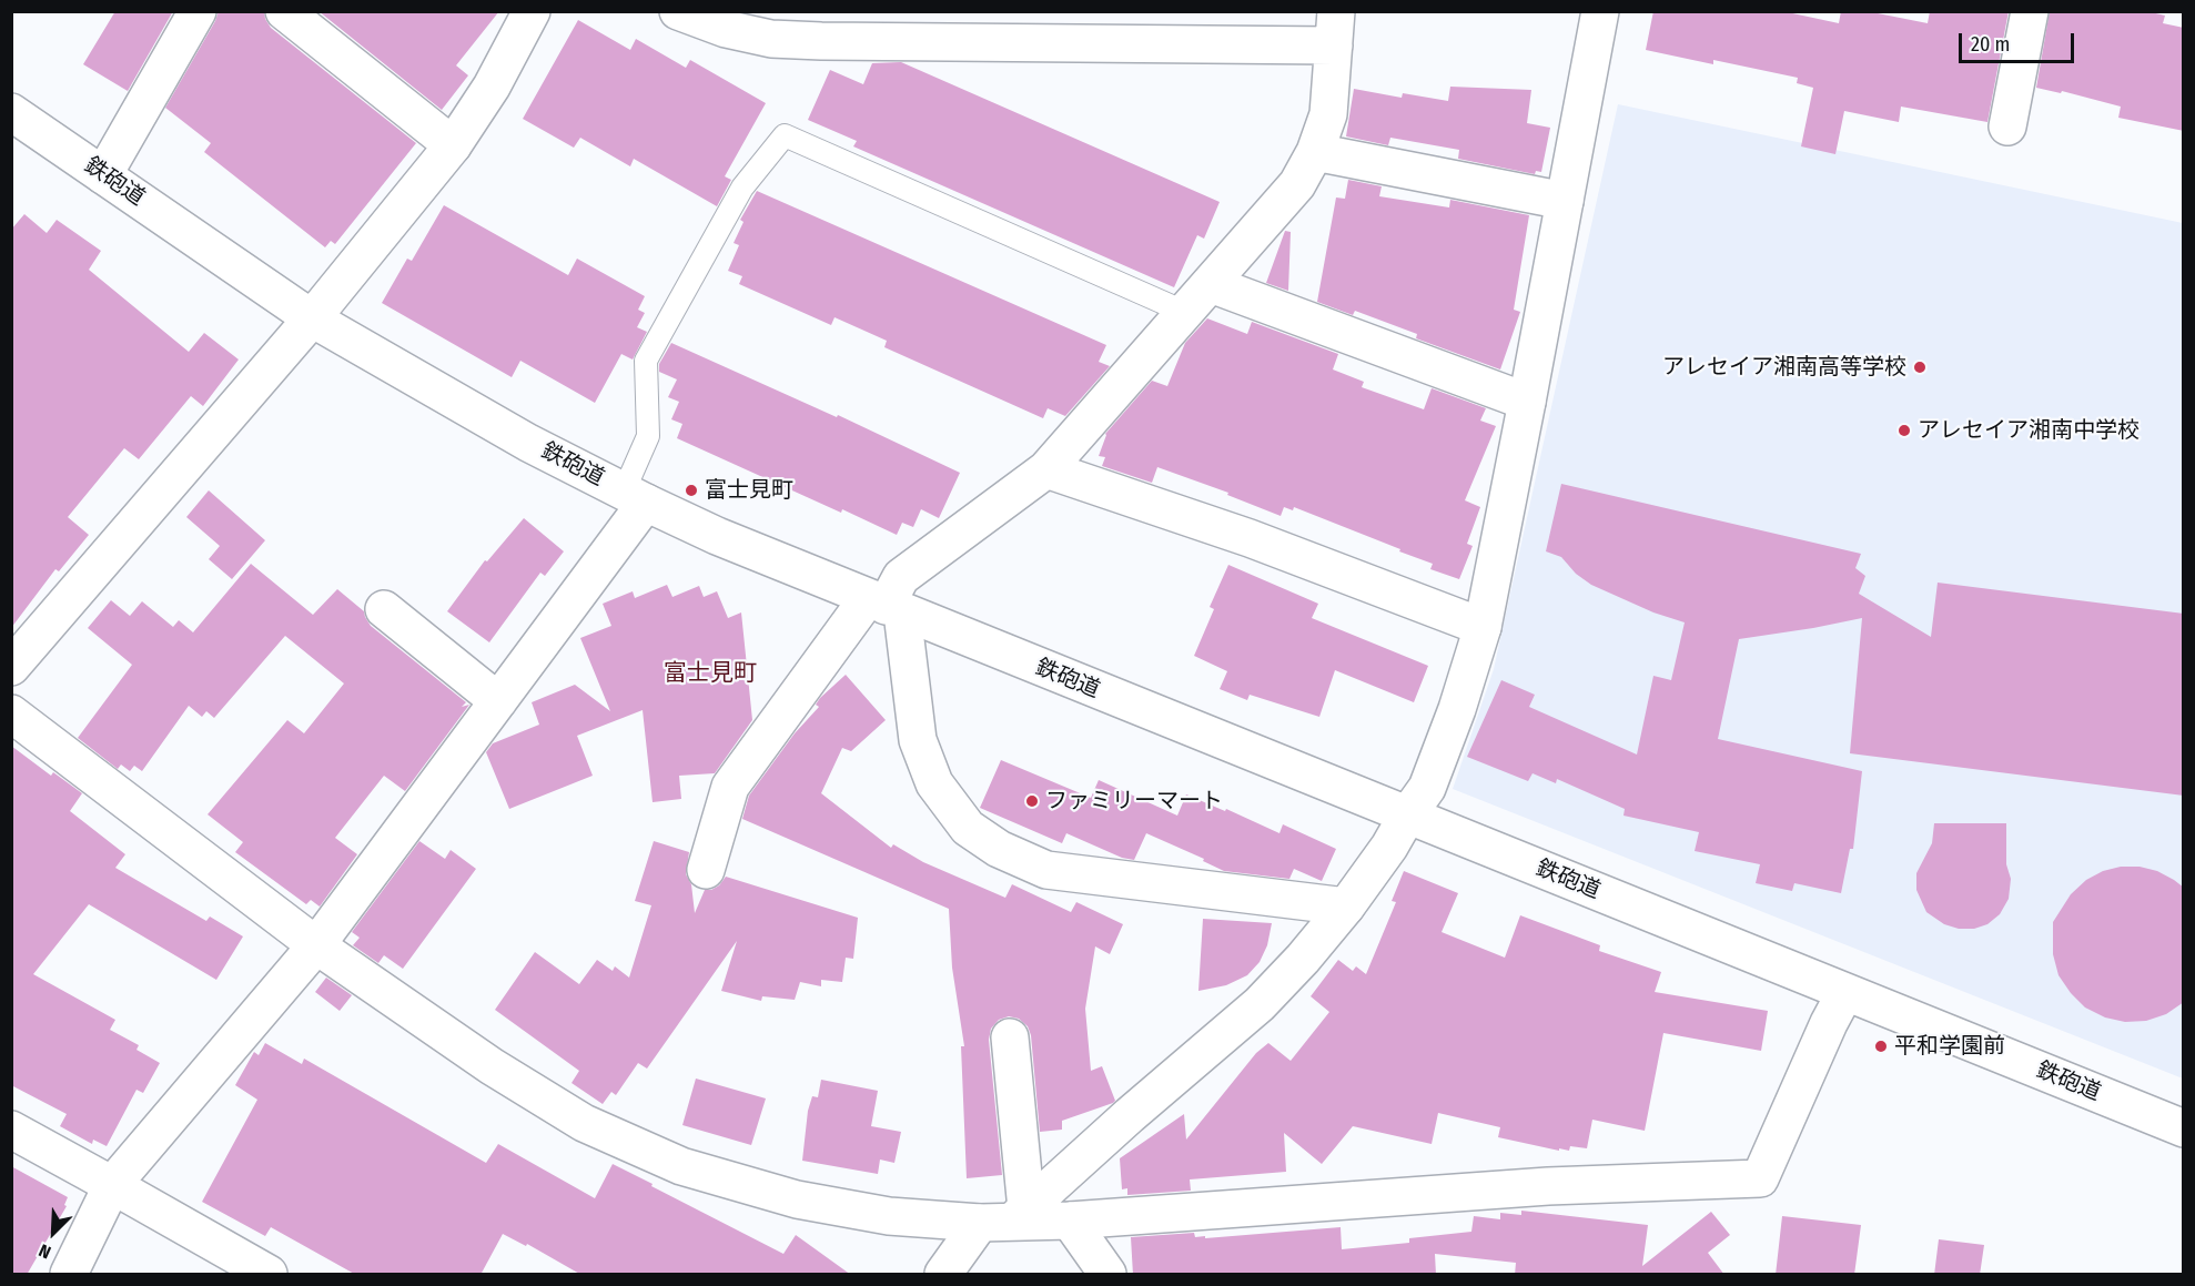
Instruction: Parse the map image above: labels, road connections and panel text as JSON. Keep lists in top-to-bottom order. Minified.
{"streets":{"street":["鉄砲道"]},"districts":["富士見町"],"places":["アレセイア湘南高等学校","アレセイア湘南中学校","富士見町","ファミリーマート","平和学園前"],"scale_bar":"20 m","north":"bottom left"}
